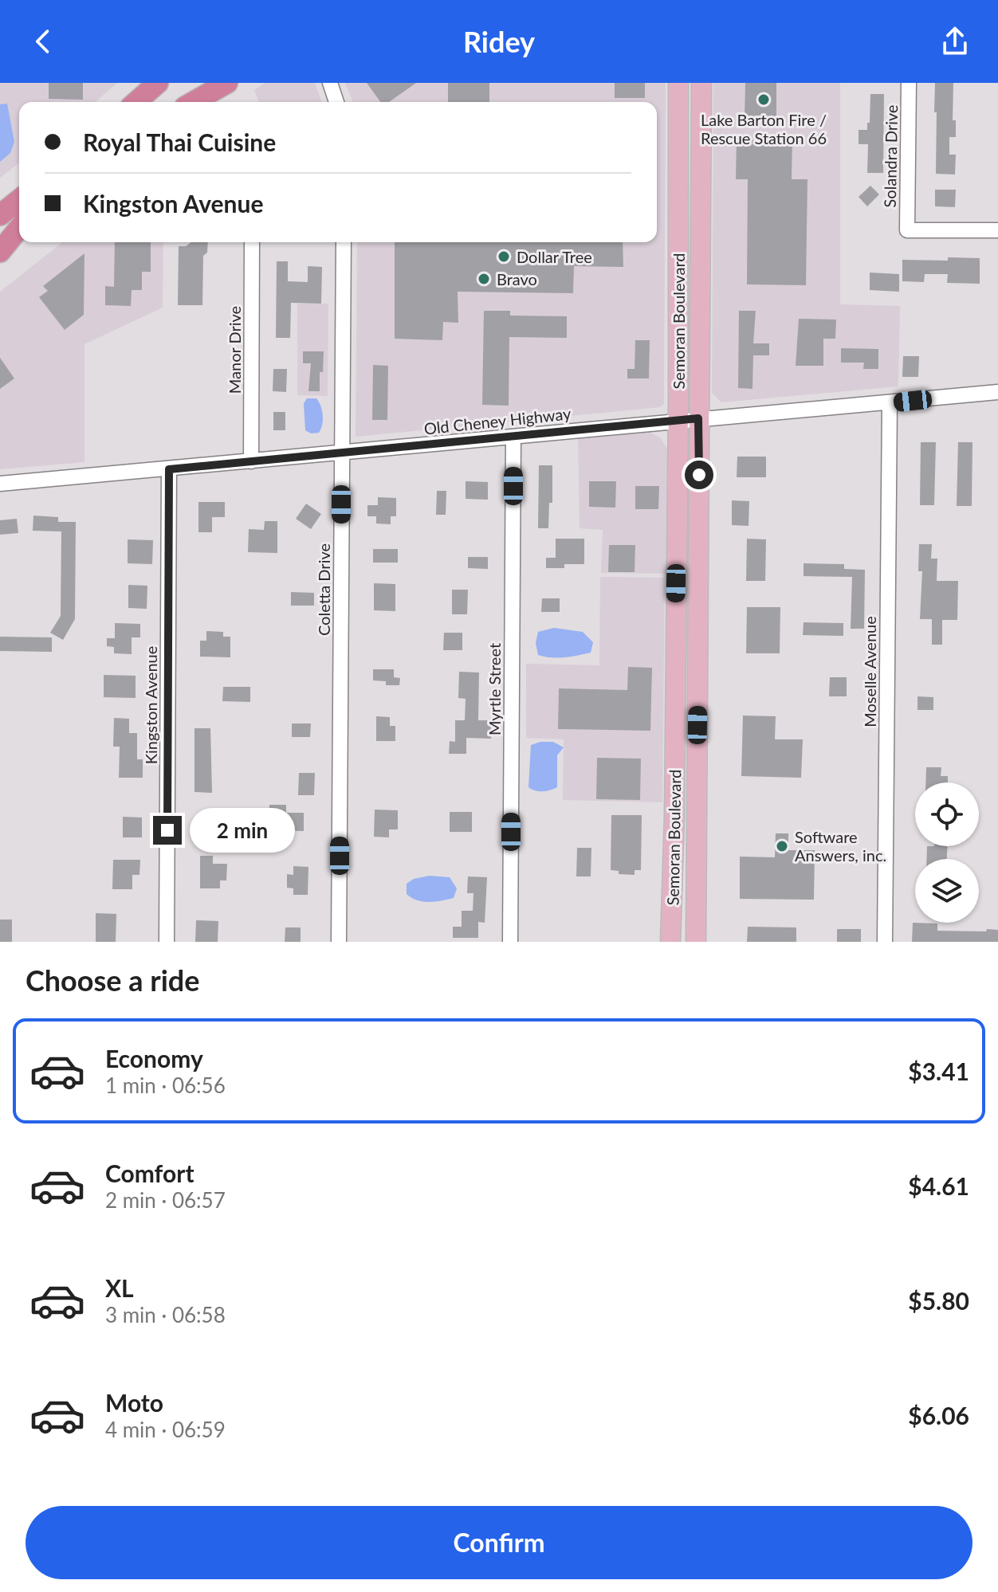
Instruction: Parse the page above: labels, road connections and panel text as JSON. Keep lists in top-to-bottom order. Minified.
{"streets":{"main road":["Semoran Boulevard"],"street":["Solandra Drive","Manor Drive","Old Cheney Highway","Coletta Drive","Moselle Avenue","Myrtle Street","Kingston Avenue"]},"crossings":[["Semoran Boulevard","Old Cheney Highway"],["Manor Drive","Old Cheney Highway"],["Old Cheney Highway","Coletta Drive"],["Old Cheney Highway","Moselle Avenue"],["Old Cheney Highway","Myrtle Street"],["Old Cheney Highway","Kingston Avenue"]],"places":["Lake Barton Fire / Rescue Station 66","Dollar Tree","Bravo","Software Answers, inc."],"page":{"header":"Ridey","banner":["Royal Thai Cuisine","Kingston Avenue"],"bubble":"2 min","heading":"Choose a ride","list":[{"name":"Economy","note":"1 min · 06:56","value":"$3.41"},{"name":"Comfort","note":"2 min · 06:57","value":"$4.61"},{"name":"XL","note":"3 min · 06:58","value":"$5.80"},{"name":"Moto","note":"4 min · 06:59","value":"$6.06"}],"buttons":"Confirm"}}
